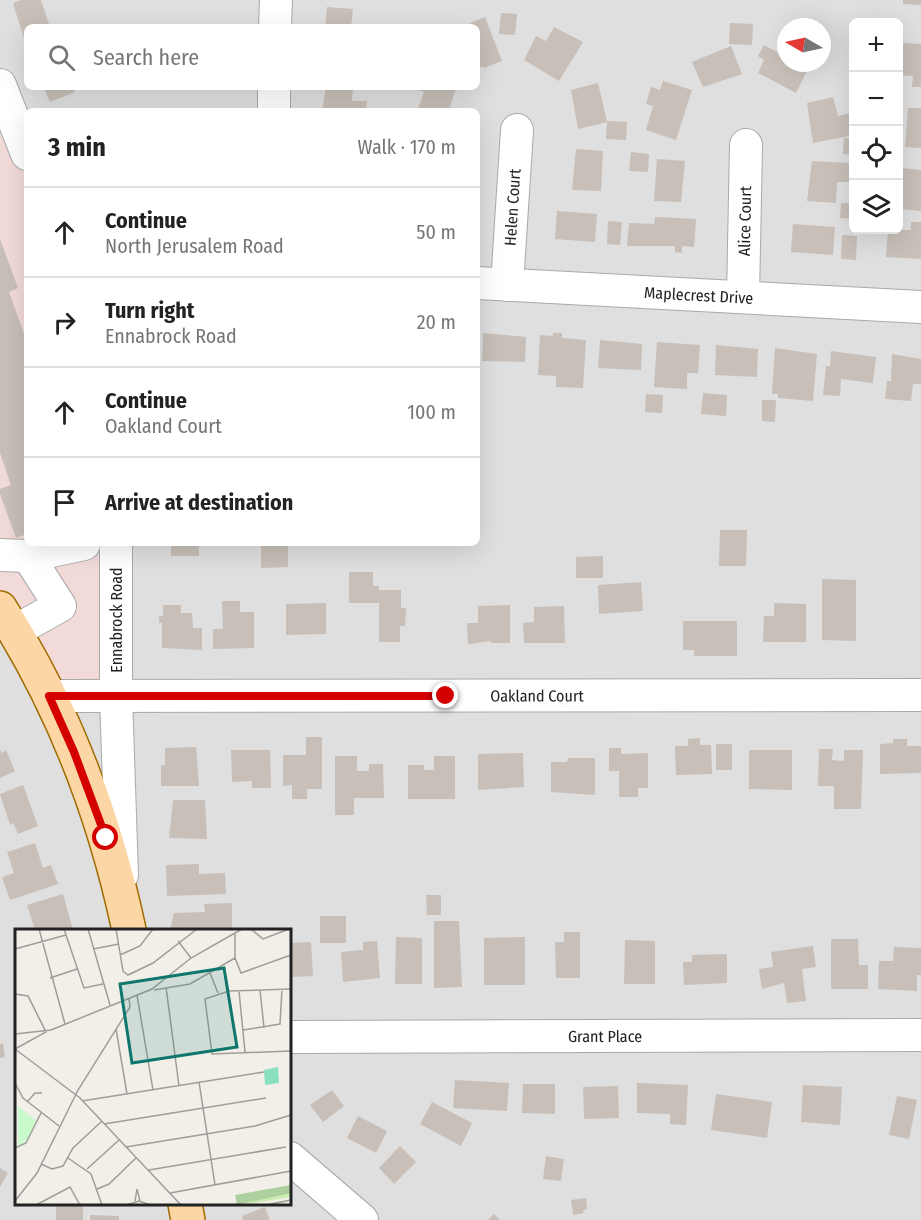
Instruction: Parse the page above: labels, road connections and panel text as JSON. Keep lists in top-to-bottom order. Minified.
{"streets":{"street":["Helen Court","Alice Court","Maplecrest Drive","Ennabrock Road","Oakland Court","Grant Place"]},"crossings":[["Helen Court","Maplecrest Drive"],["Alice Court","Maplecrest Drive"],["Ennabrock Road","Oakland Court"]],"north":"left","page":{"map_buttons":["+","−"],"search":"Search here","heading":["3 min","Walk · 170 m"],"list":[["Continue","North Jerusalem Road","50 m"],["Turn right","Ennabrock Road","20 m"],["Continue","Oakland Court","100 m"],"Arrive at destination"]}}
